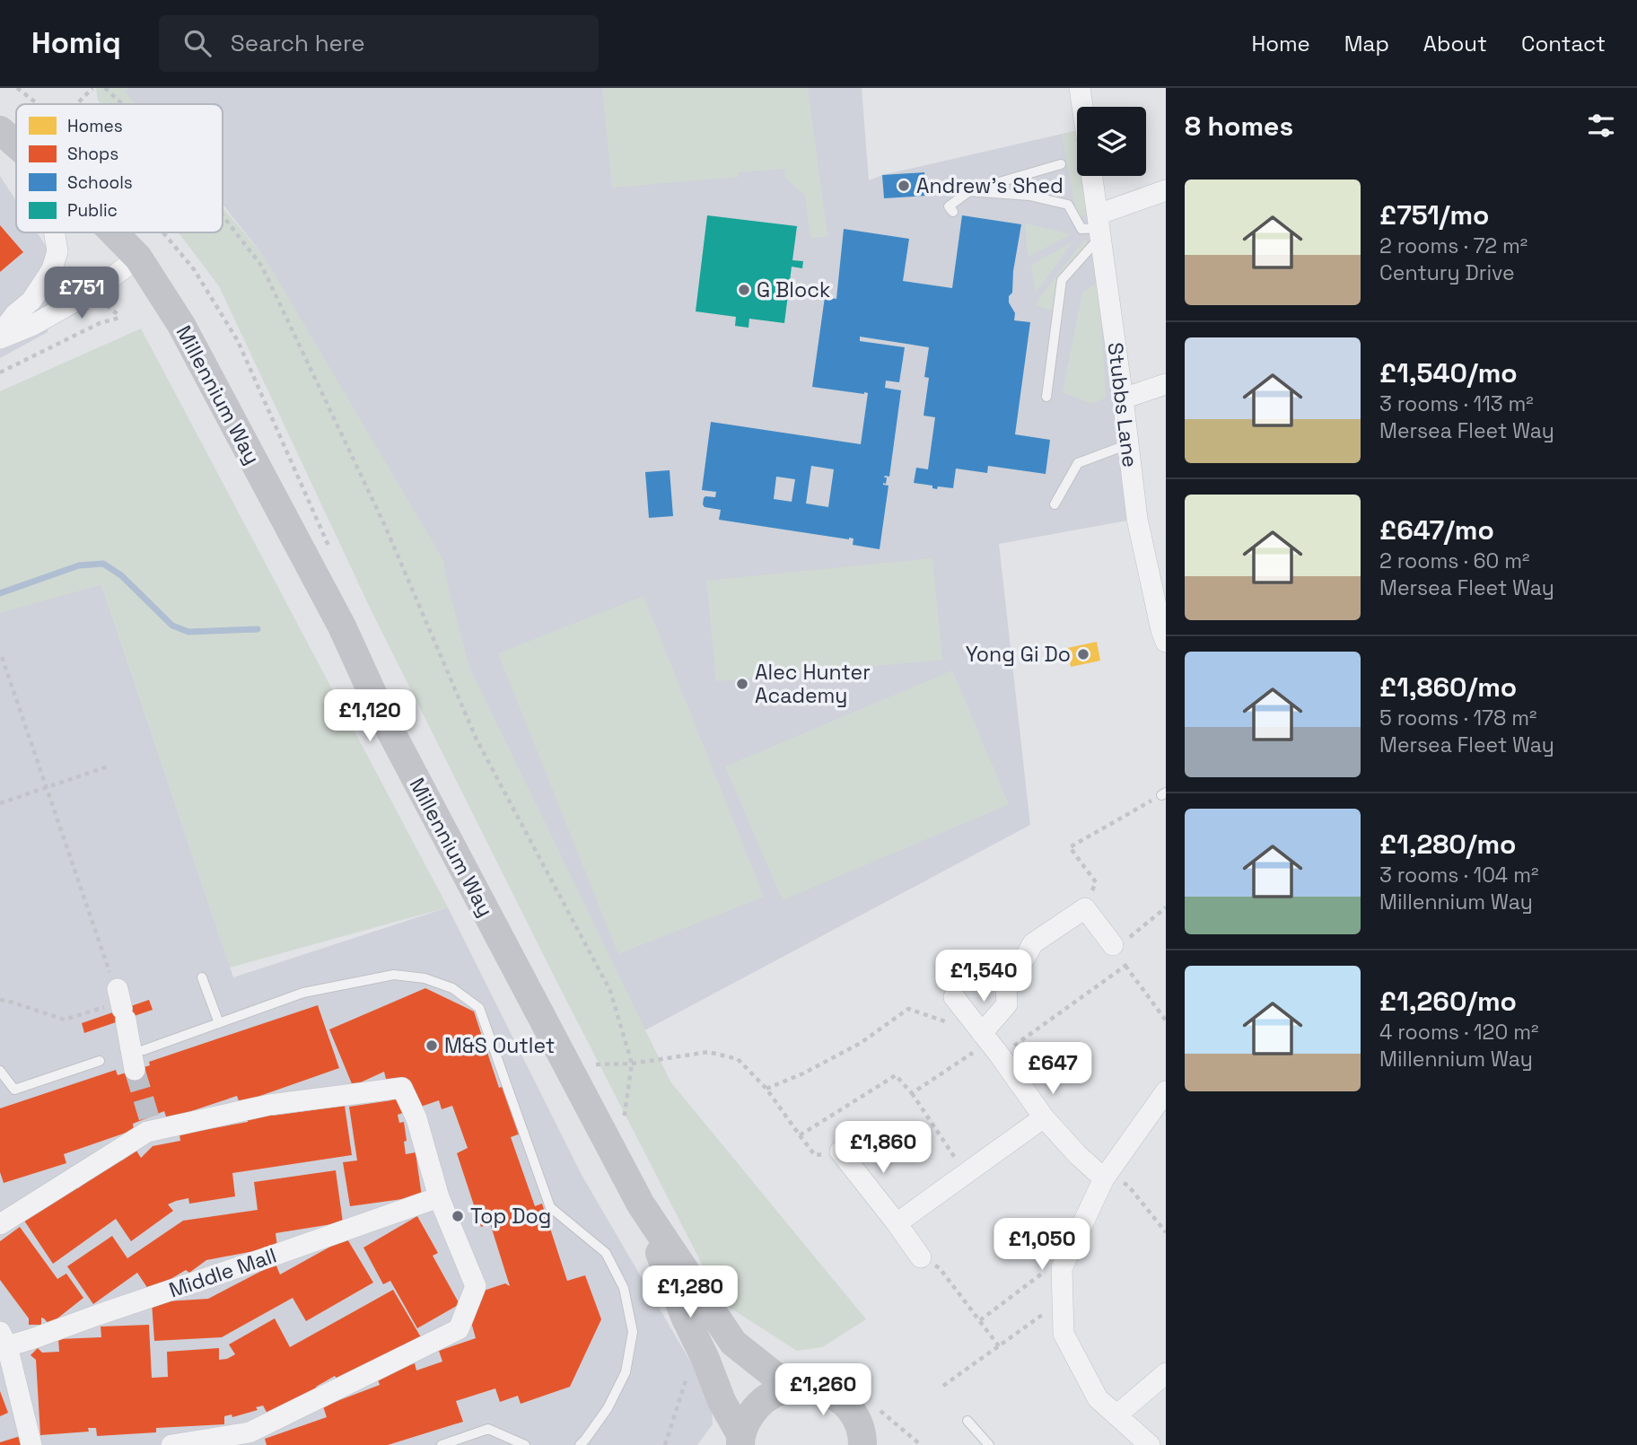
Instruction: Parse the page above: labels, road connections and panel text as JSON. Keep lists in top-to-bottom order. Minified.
{"streets":{"main road":["Millennium Way"],"street":["Stubbs Lane","Middle Mall"]},"places":["Andrew's Shed","G Block","Yong Gi Do","Alec Hunter Academy","M&S Outlet","Top Dog"],"legend":["Homes","Shops","Schools","Public"],"page":{"header":"Homiq","search":"Search here","nav":["Home","Map","About","Contact"],"heading":"8 homes","list":[{"name":"£751/mo","note":"2 rooms · 72 m² · Century Drive"},{"name":"£1,540/mo","note":"3 rooms · 113 m² · Mersea Fleet Way"},{"name":"£647/mo","note":"2 rooms · 60 m² · Mersea Fleet Way"},{"name":"£1,860/mo","note":"5 rooms · 178 m² · Mersea Fleet Way"},{"name":"£1,280/mo","note":"3 rooms · 104 m² · Millennium Way"},{"name":"£1,260/mo","note":"4 rooms · 120 m² · Millennium Way"}],"price":["£751","£1,120","£1,540","£647","£1,860","£1,050","£1,280","£1,260"]}}
